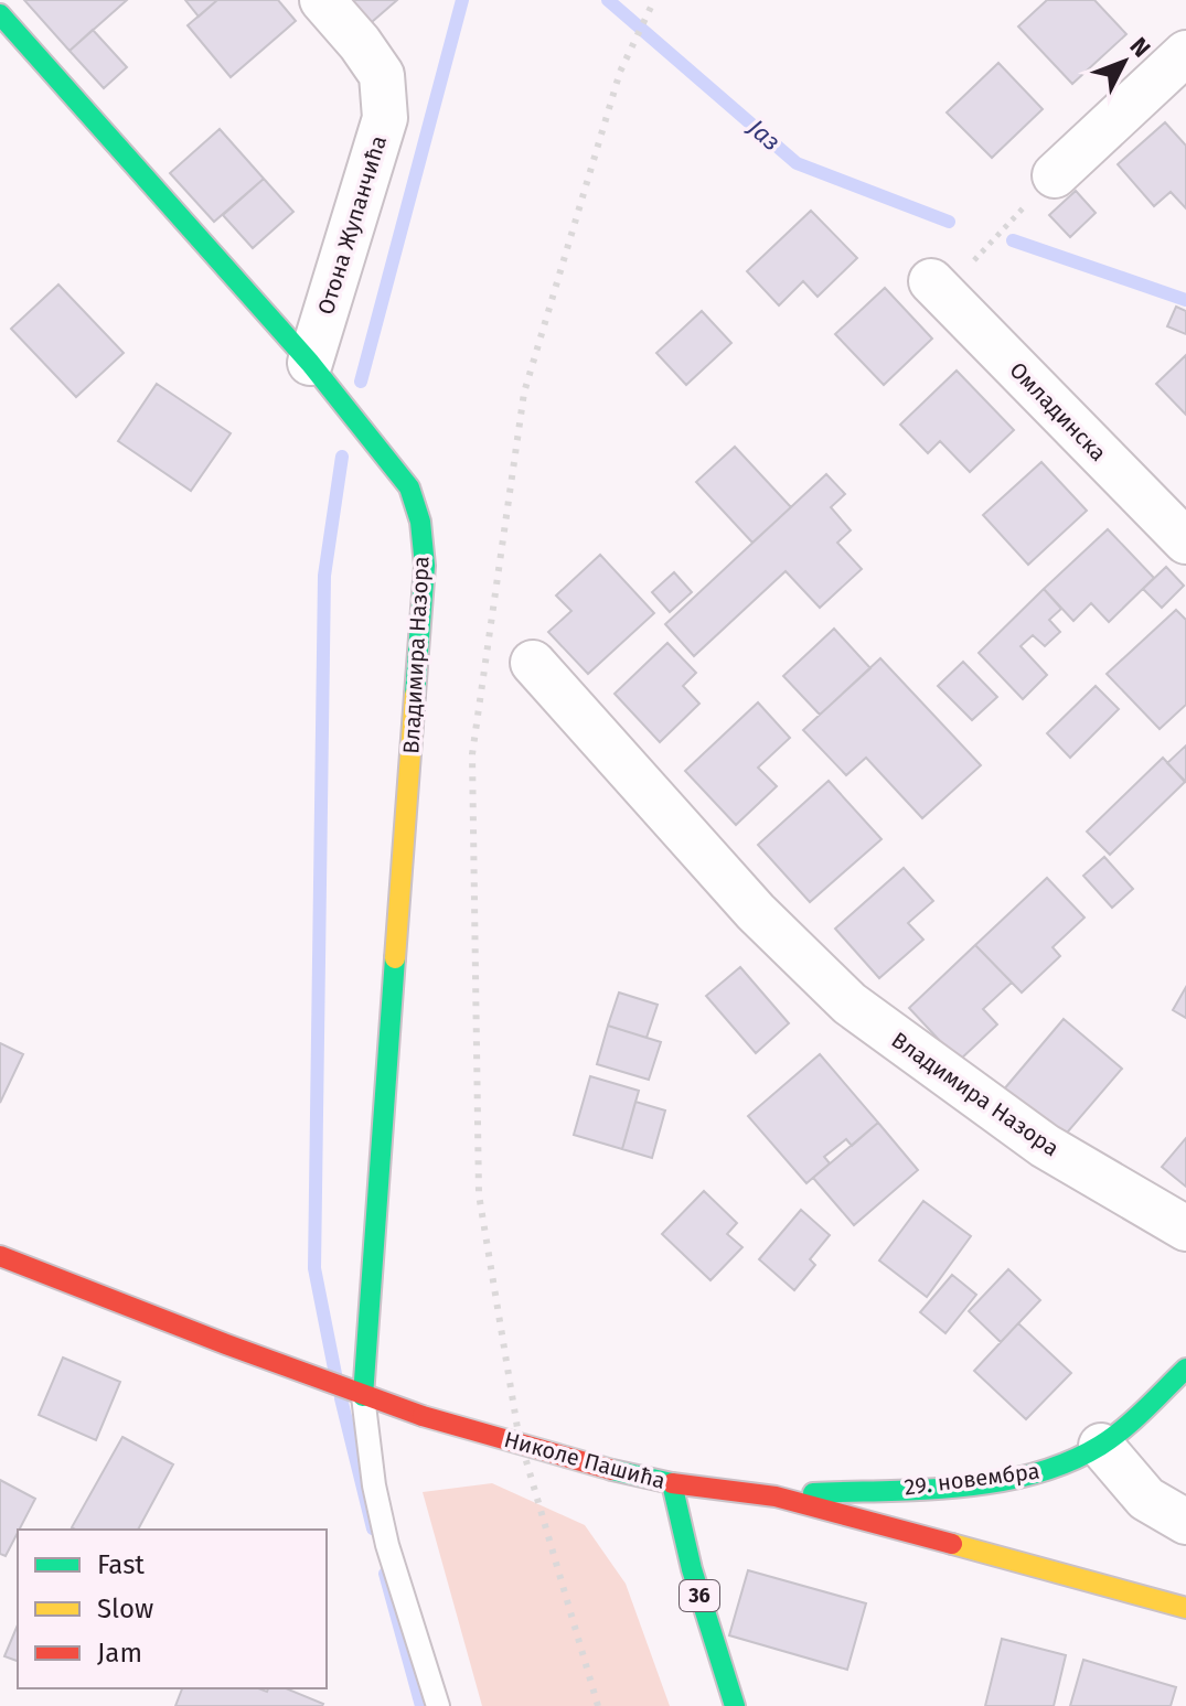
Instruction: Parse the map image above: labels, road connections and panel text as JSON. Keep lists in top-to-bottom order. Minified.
{"streets":{"street":["Отона Жупанчића","Омладинска","Владимира Назора","Николе Пашића","29. новембра","36"]},"crossings":[["Отона Жупанчића","Владимира Назора"],["Владимира Назора","Николе Пашића"],["Николе Пашића","29. новембра"],["Николе Пашића","36"]],"water":["Јаз"],"legend":["Fast","Slow","Jam"],"north":"top right"}
